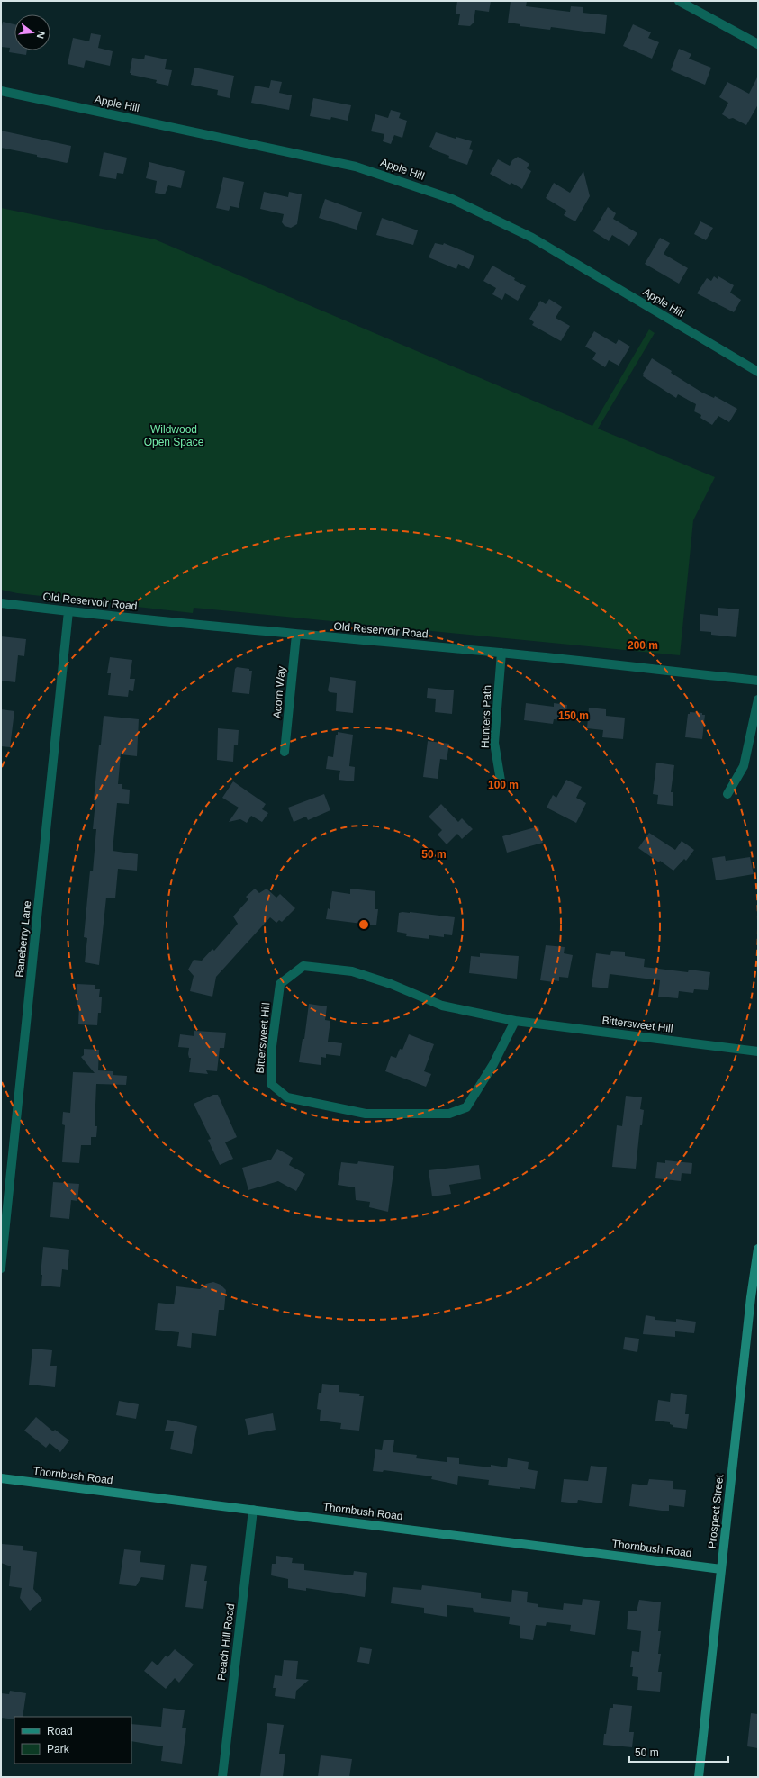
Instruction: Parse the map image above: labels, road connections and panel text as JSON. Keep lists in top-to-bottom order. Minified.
{"streets":{"main road":["Thornbush Road","Prospect Street"],"street":["Apple Hill","Old Reservoir Road","Acorn Way","Hunters Path","Baneberry Lane","Bittersweet Hill","Peach Hill Road"]},"crossings":[["Old Reservoir Road","Acorn Way"],["Old Reservoir Road","Hunters Path"],["Old Reservoir Road","Baneberry Lane"],["Thornbush Road","Prospect Street"],["Thornbush Road","Peach Hill Road"]],"parks":["Wildwood Open Space"],"legend":["Road","Park"],"scale_bar":"50 m","north":"right","rings":["200 m","150 m","100 m","50 m"]}
